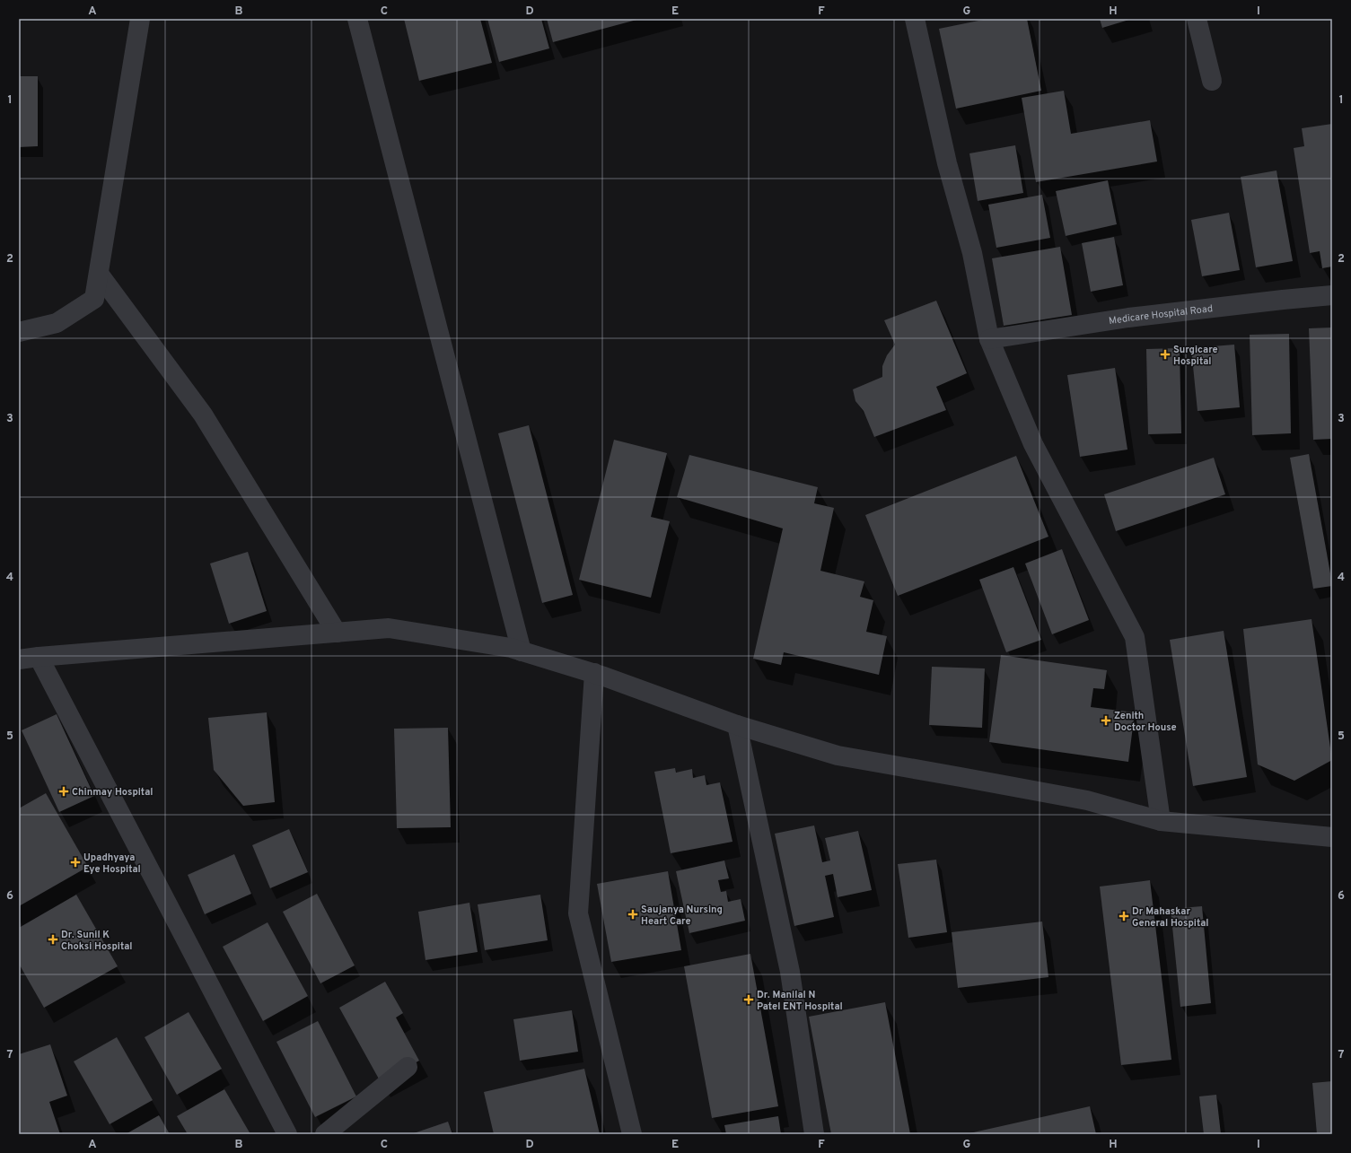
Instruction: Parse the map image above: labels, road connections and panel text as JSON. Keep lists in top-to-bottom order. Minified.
{"streets":{"street":["Medicare Hospital Road"]},"places":{"health":["Surgicare Hospital","Zenith Doctor House","Chinmay Hospital","Upadhyaya Eye Hospital","Saujanya Nursing Heart Care","Dr Mahaskar General Hospital","Dr. Sunil K Choksi Hospital","Dr. Manilal N Patel ENT Hospital"]},"grid":{"columns":["A","B","C","D","E","F","G","H","I"],"rows":["1","2","3","4","5","6","7"]}}
